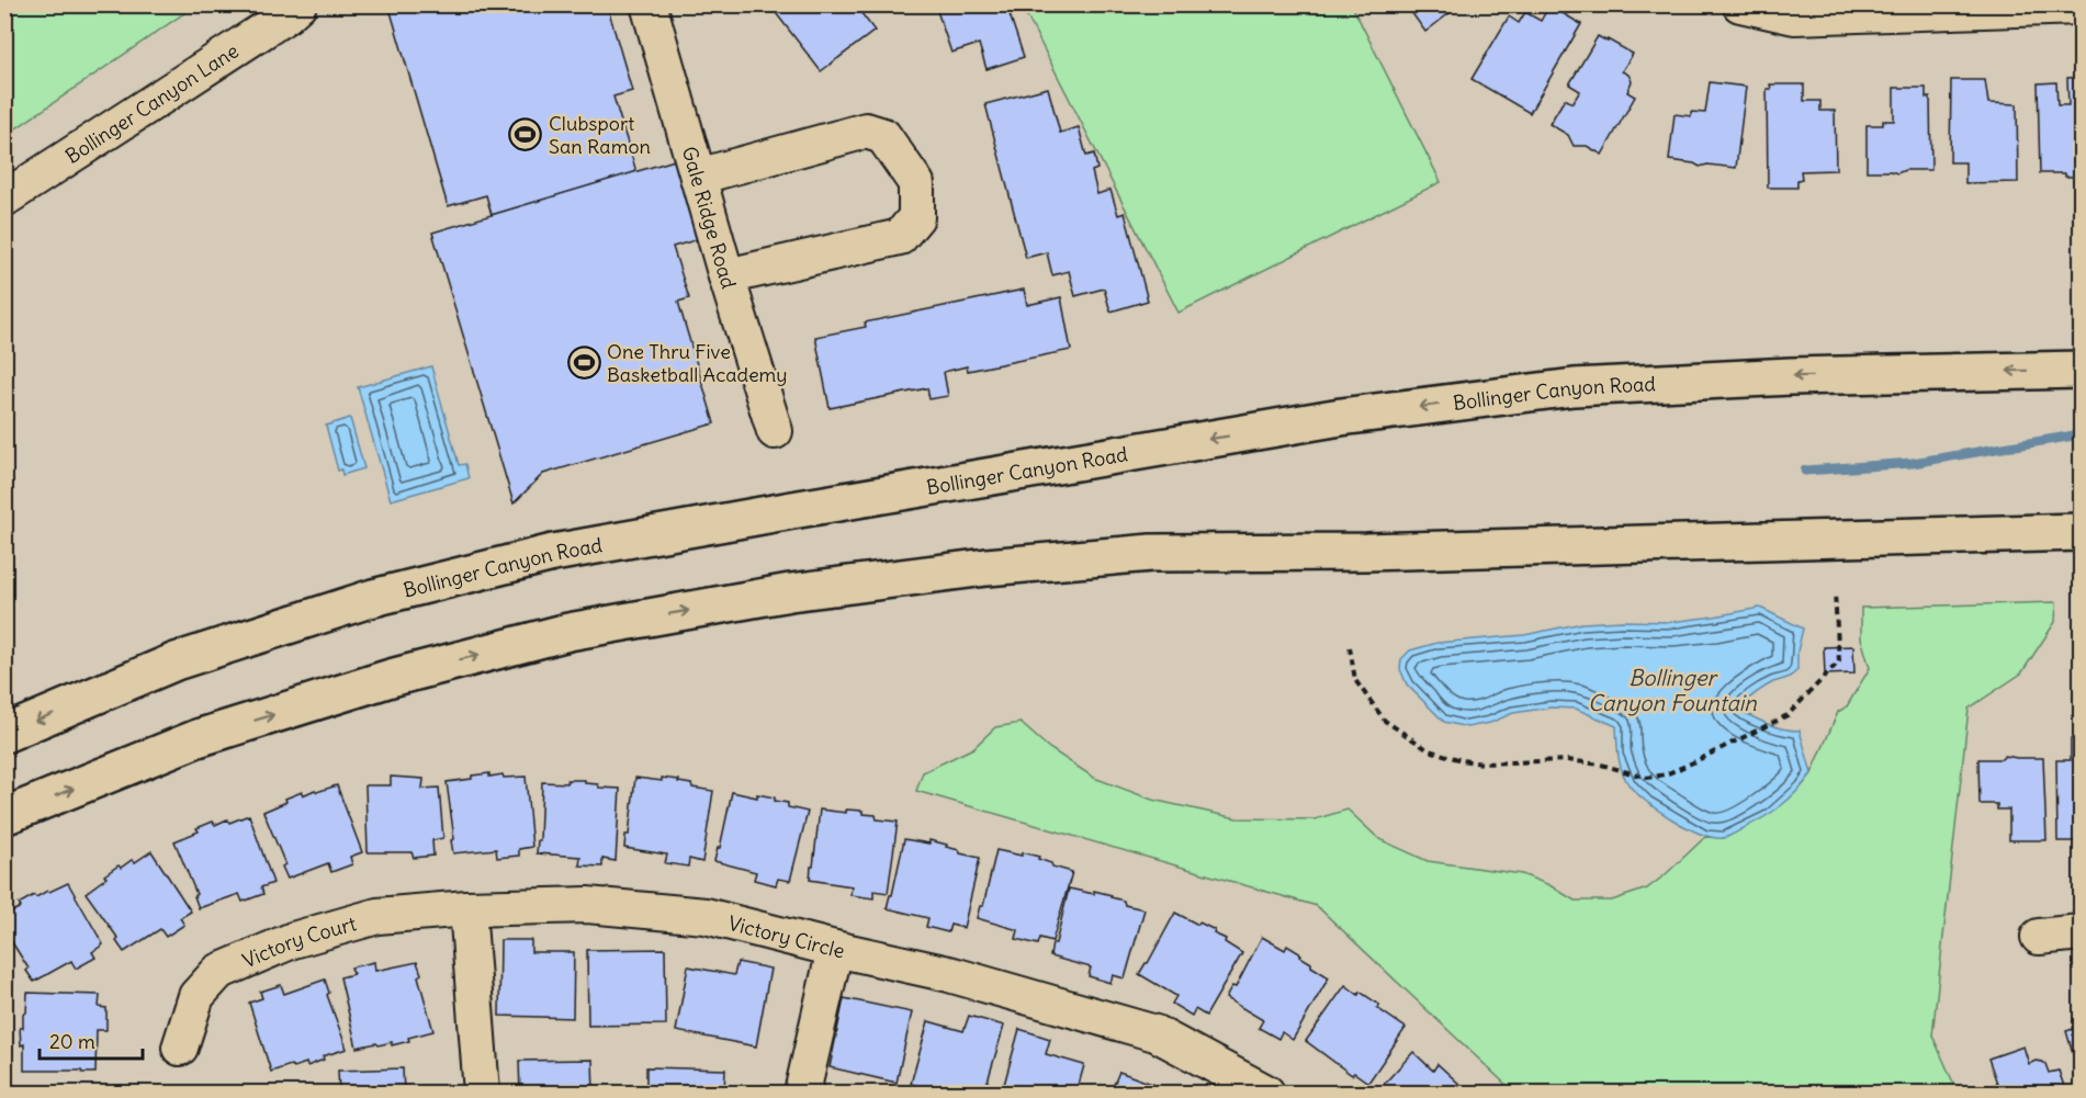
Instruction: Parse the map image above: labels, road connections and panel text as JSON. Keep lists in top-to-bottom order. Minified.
{"streets":{"main road":["Bollinger Canyon Road"],"street":["Bollinger Canyon Lane","Gale Ridge Road","Victory Circle","Victory Court"]},"crossings":[["Victory Circle","Victory Court"]],"water":["Bollinger Canyon Fountain"],"places":{"sports":["Clubsport San Ramon","One Thru Five Basketball Academy"]},"scale_bar":"20 m"}
